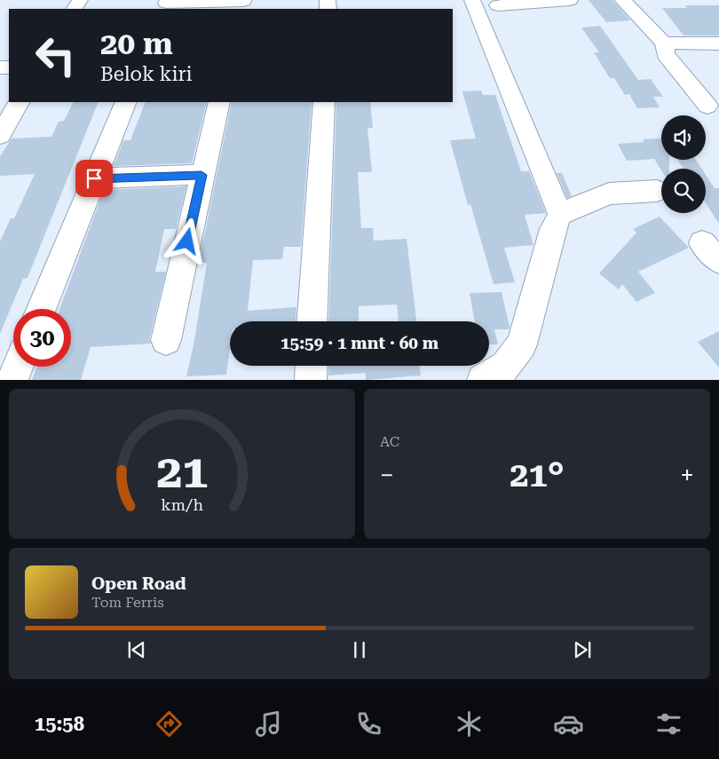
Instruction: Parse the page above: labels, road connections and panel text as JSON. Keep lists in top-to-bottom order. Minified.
{"page":{"turn":["20 m","Belok kiri"],"limit":"30","trip":"15:59 · 1 mnt · 60 m","tile":"AC","heat":["−","21°","+"],"song":["Open Road","Tom Ferris"],"tabs":"15:58","gauge":["21","km/h"]}}
